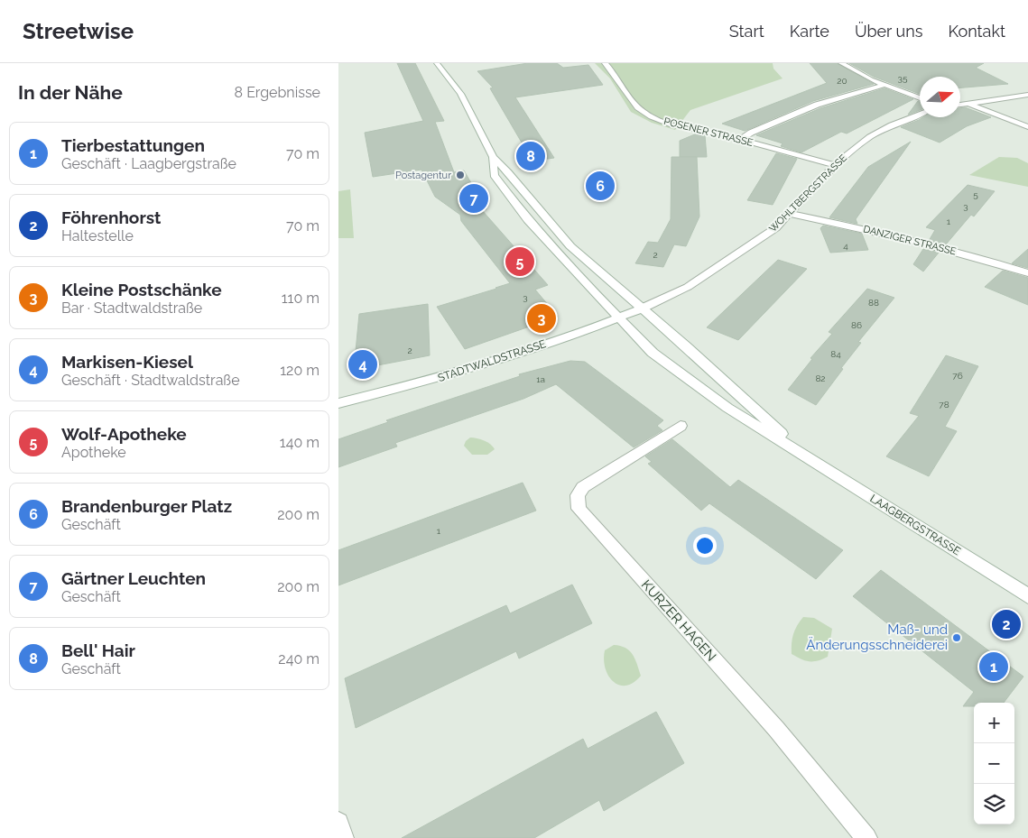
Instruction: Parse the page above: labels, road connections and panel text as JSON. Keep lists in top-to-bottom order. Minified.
{"streets":{"street":["POSENER STRASSE","WOHLTBERGSTRASSE","DANZIGER STRASSE","STADTWALDSTRASSE","LAAGBERGSTRASSE","KURZER HAGEN"]},"crossings":[["POSENER STRASSE","WOHLTBERGSTRASSE"],["WOHLTBERGSTRASSE","DANZIGER STRASSE"],["WOHLTBERGSTRASSE","STADTWALDSTRASSE"],["WOHLTBERGSTRASSE","LAAGBERGSTRASSE"],["STADTWALDSTRASSE","LAAGBERGSTRASSE"]],"places":["Postagentur","Maß- und Änderungsschneiderei"],"house_numbers":["35","20","5","3","1","4","2","3","88","86","2","84","76","82","1a","78","1"],"north":"right","page":{"header":"Streetwise","nav":["Start","Karte","Über uns","Kontakt"],"heading":["In der Nähe","8 Ergebnisse"],"list":[{"mark":"1","name":"Tierbestattungen","note":"Geschäft · Laagbergstraße","value":"70 m"},{"mark":"2","name":"Föhrenhorst","note":"Haltestelle","value":"70 m"},{"mark":"3","name":"Kleine Postschänke","note":"Bar · Stadtwaldstraße","value":"110 m"},{"mark":"4","name":"Markisen-Kiesel","note":"Geschäft · Stadtwaldstraße","value":"120 m"},{"mark":"5","name":"Wolf-Apotheke","note":"Apotheke","value":"140 m"},{"mark":"6","name":"Brandenburger Platz","note":"Geschäft","value":"200 m"},{"mark":"7","name":"Gärtner Leuchten","note":"Geschäft","value":"200 m"},{"mark":"8","name":"Bell' Hair","note":"Geschäft","value":"240 m"}],"pins":["8","6","7","5","3","4","2","1"],"map_buttons":["+","−"]}}
